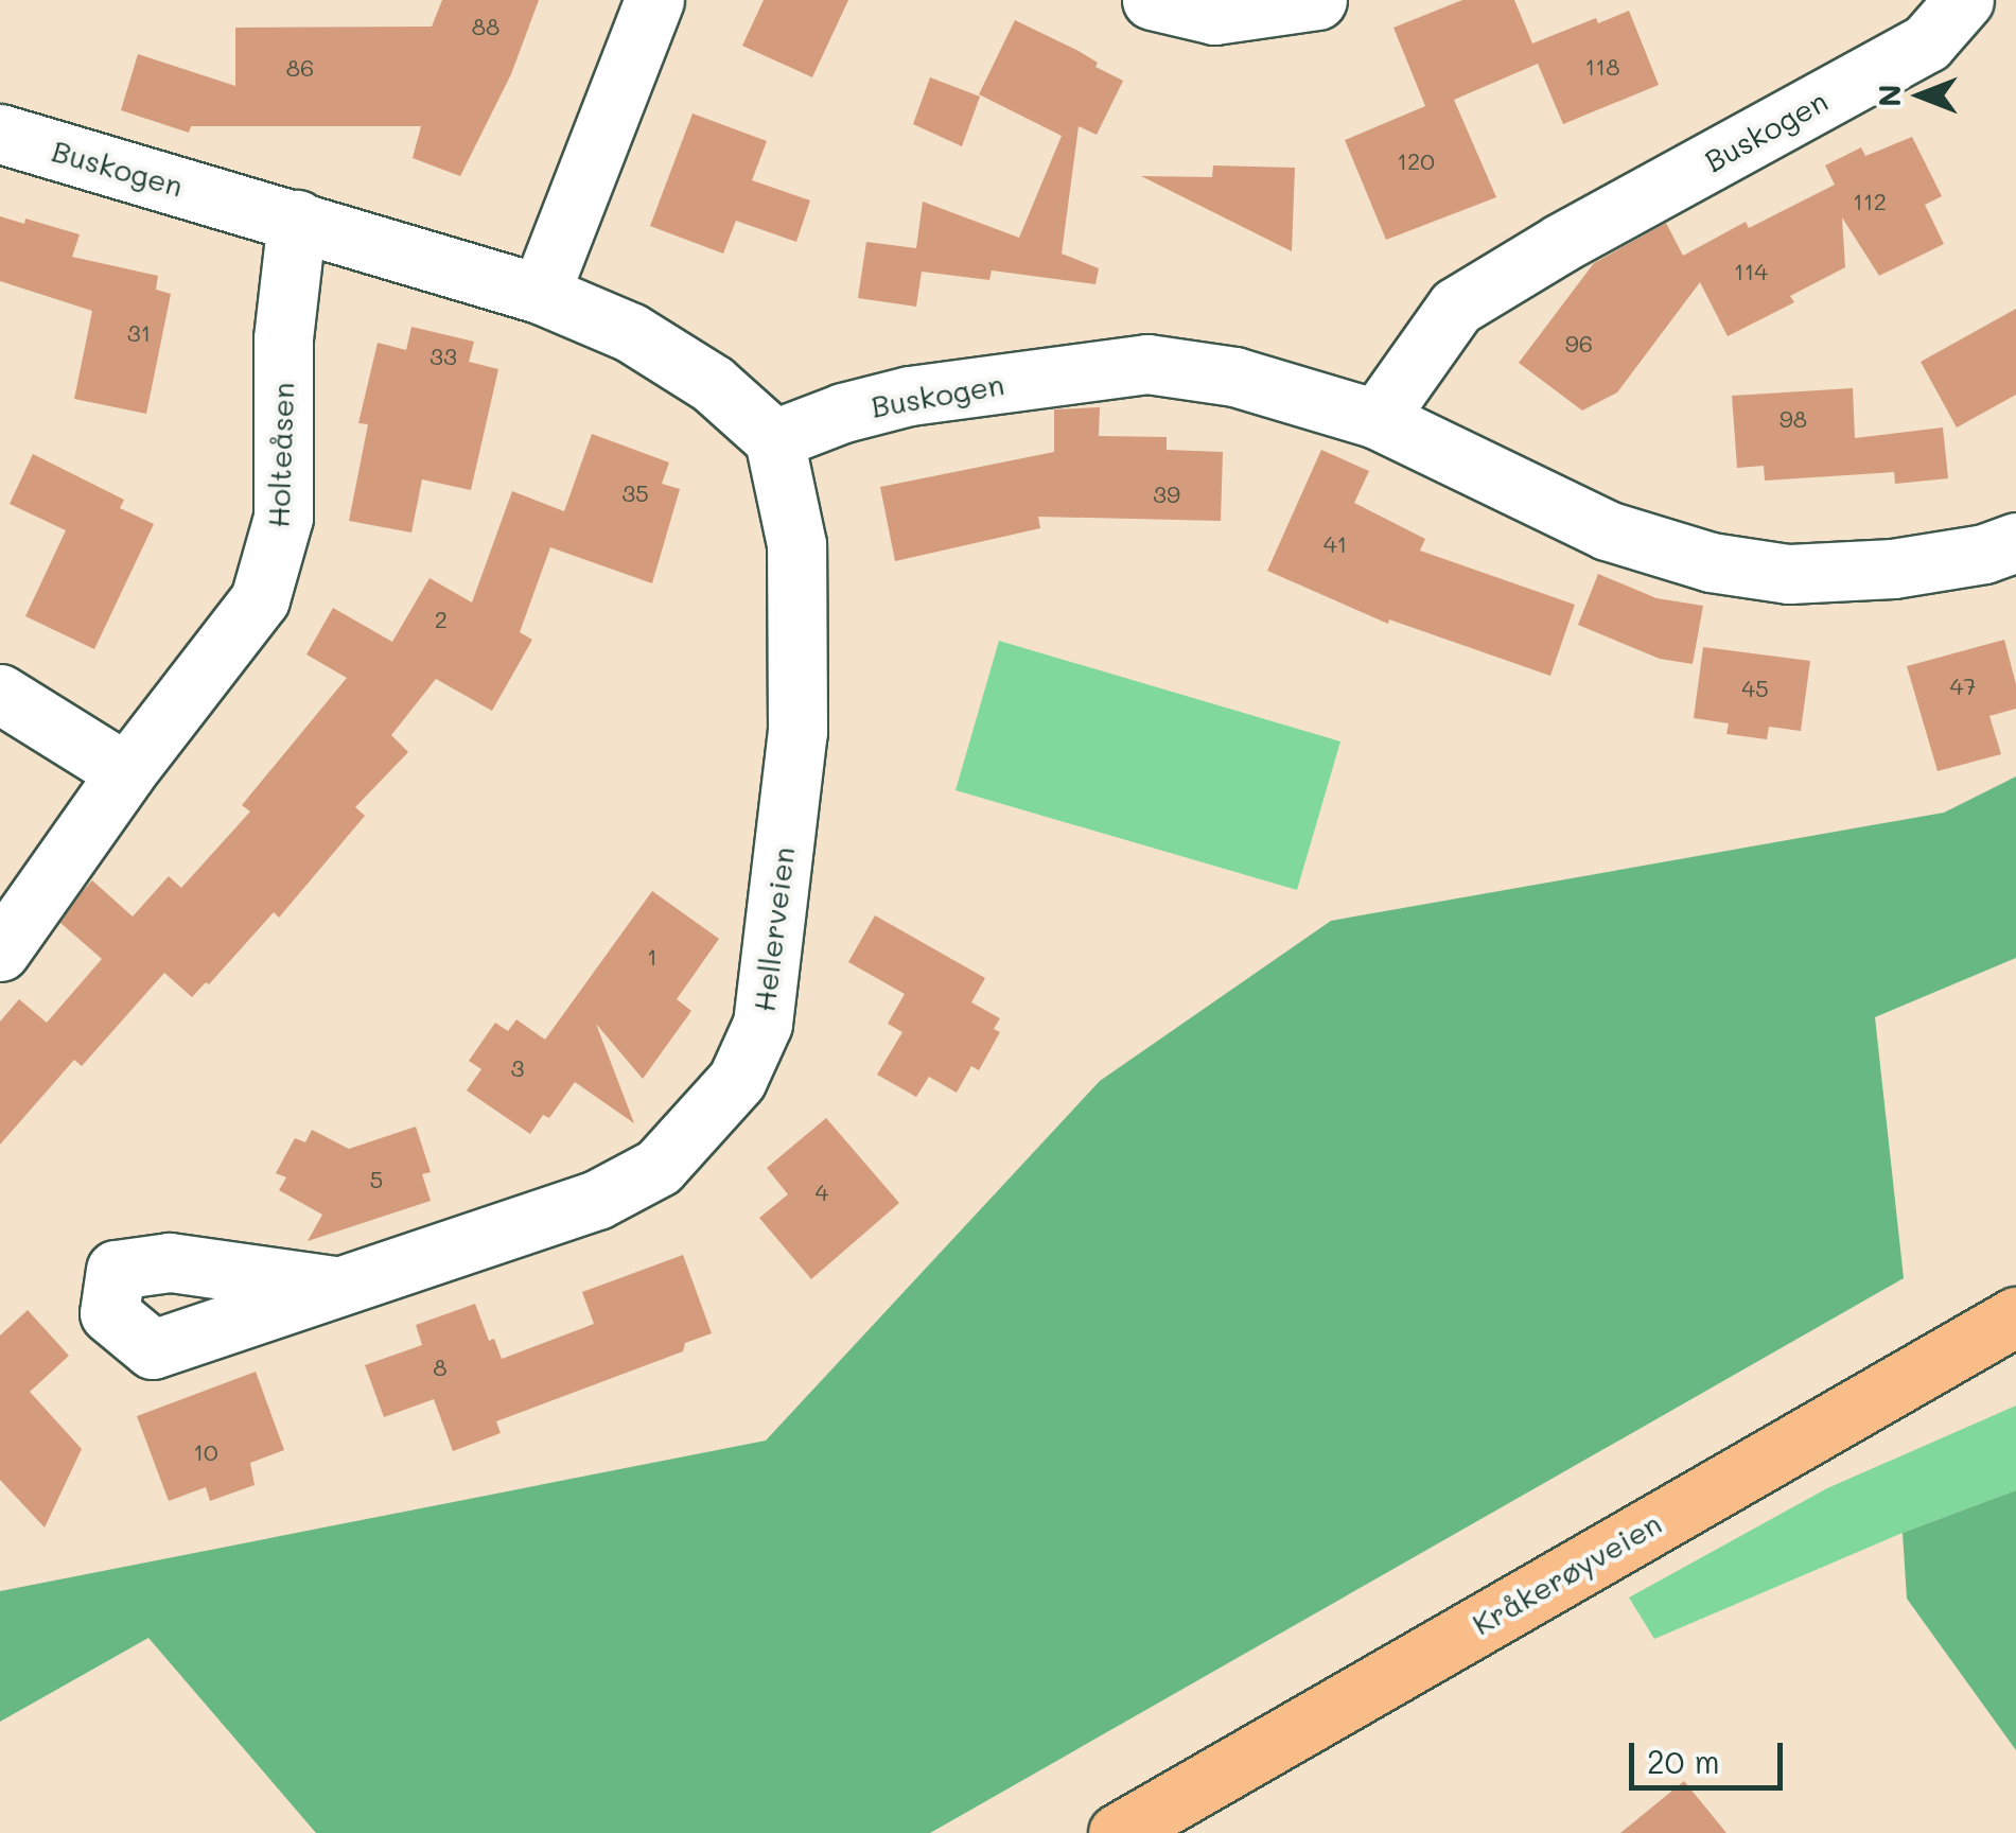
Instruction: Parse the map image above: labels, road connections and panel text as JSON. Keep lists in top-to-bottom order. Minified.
{"streets":{"main road":["Kråkerøyveien"],"street":["Buskogen","Holteåsen","Hellerveien"]},"crossings":[["Buskogen","Holteåsen"],["Buskogen","Hellerveien"]],"house_numbers":["88","118","86","120","112","114","31","96","33","98","35","39","41","2","47","45","1","3","5","4","8","10"],"scale_bar":"20 m","north":"left"}
